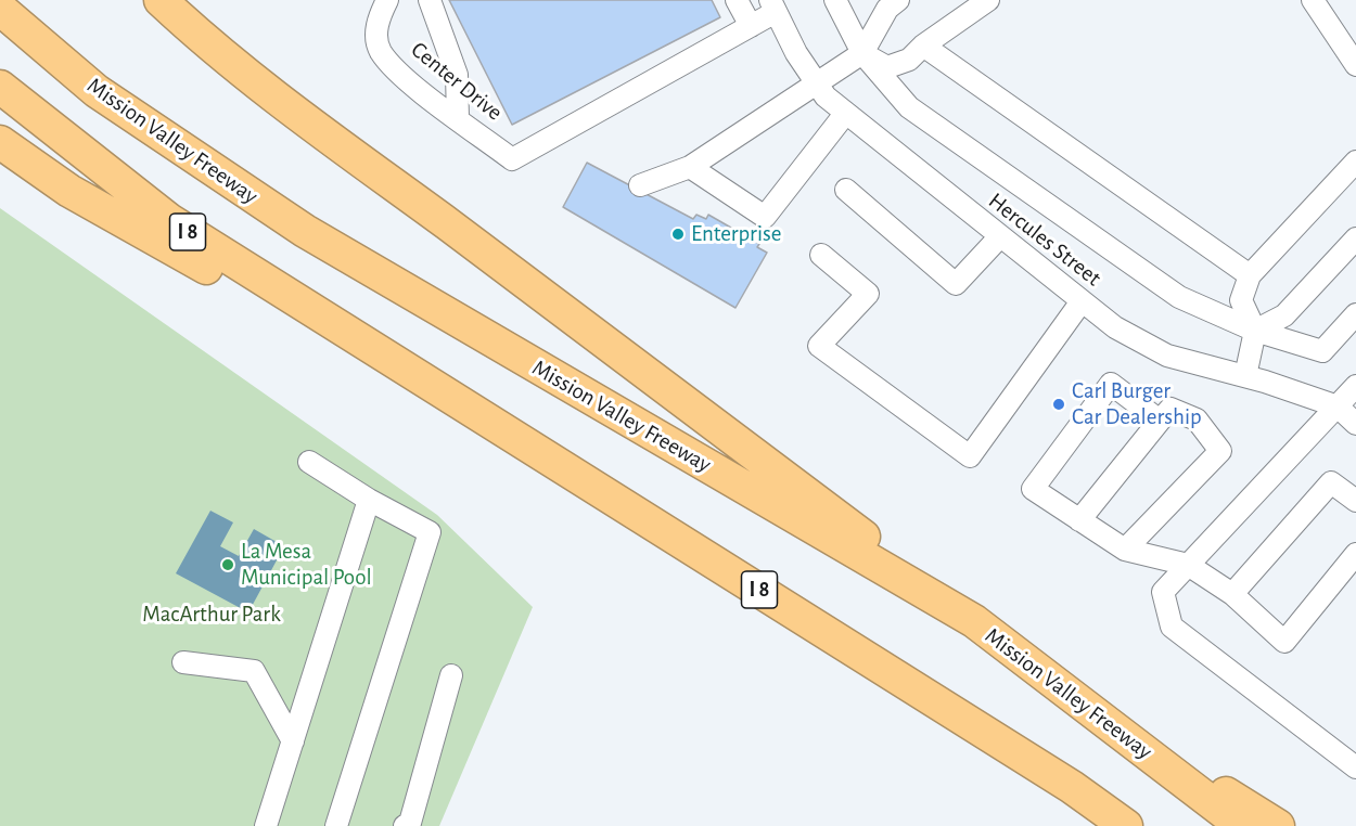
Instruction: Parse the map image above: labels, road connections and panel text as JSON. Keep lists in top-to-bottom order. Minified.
{"streets":{"highway":["Mission Valley Freeway","I 8"],"street":["Center Drive","Hercules Street"]},"parks":["MacArthur Park"],"places":["Enterprise","Carl Burger Car Dealership","La Mesa Municipal Pool"]}
